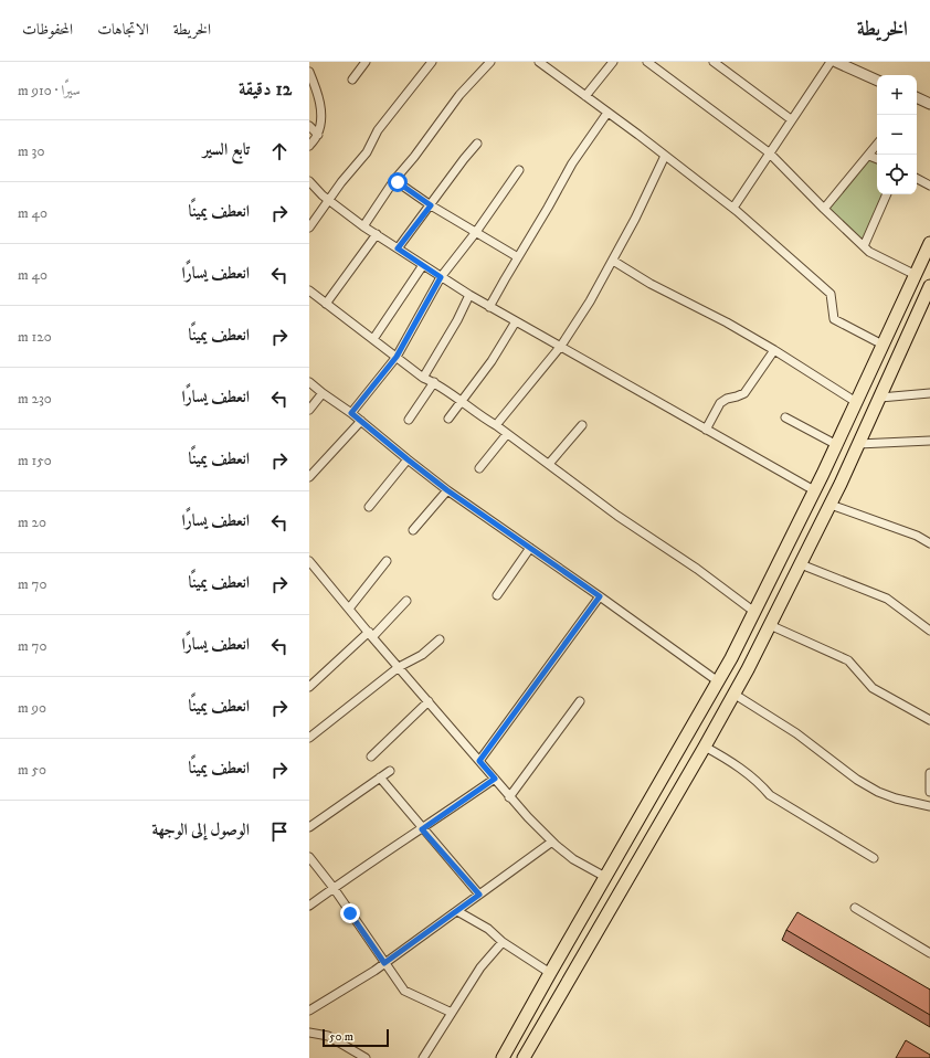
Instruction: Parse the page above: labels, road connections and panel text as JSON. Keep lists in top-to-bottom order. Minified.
{"scale_bar":"50 m","page":{"header":"الخريطة","nav":["الخريطة","الاتجاهات","المحفوظات"],"heading":["12 دقيقة","سيرًا · 910 m"],"map_buttons":["+","−"],"list":[["تابع السير","30 m"],["انعطف يمينًا","40 m"],["انعطف يسارًا","40 m"],["انعطف يمينًا","120 m"],["انعطف يسارًا","230 m"],["انعطف يمينًا","150 m"],["انعطف يسارًا","20 m"],["انعطف يمينًا","70 m"],["انعطف يسارًا","70 m"],["انعطف يمينًا","90 m"],["انعطف يمينًا","50 m"],"الوصول إلى الوجهة"],"scale":"50 m"}}
